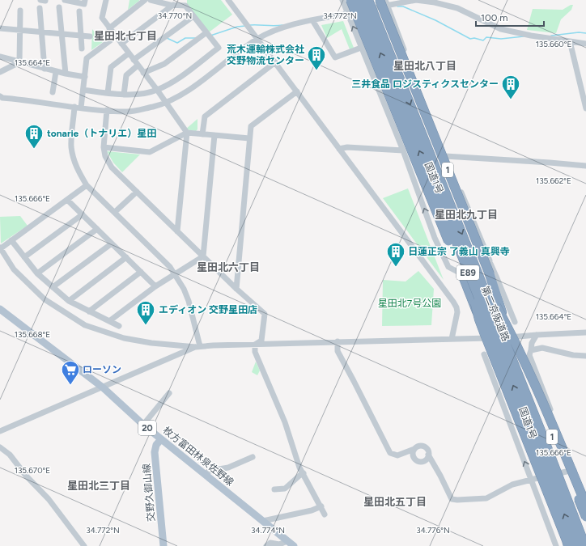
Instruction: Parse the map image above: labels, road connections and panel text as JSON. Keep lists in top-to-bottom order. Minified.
{"streets":{"highway":["1","国道1号","E89","第二京阪道路"],"main road":["20","枚方富田林泉佐野線","交野久御山線"]},"crossings":[["国道1号","第二京阪道路"],["枚方富田林泉佐野線","交野久御山線"]],"districts":["星田北七丁目","星田北八丁目","星田北九丁目","星田北六丁目","星田北三丁目","星田北五丁目"],"parks":["星田北7号公園"],"places":{"building":["荒木運輸株式会社 交野物流センター","三井食品 ロジスティクスセンター","tonarie（トナリエ）星田","日蓮正宗 了義山 真興寺","エディオン 交野星田店"],"supermarket":["ローソン"]},"scale_bar":"100 m","coordinates":["34.770°N","34.772°N","135.660°E","135.664°E","135.662°E","135.666°E","135.668°E","135.670°E","34.774°N","34.776°N"]}
